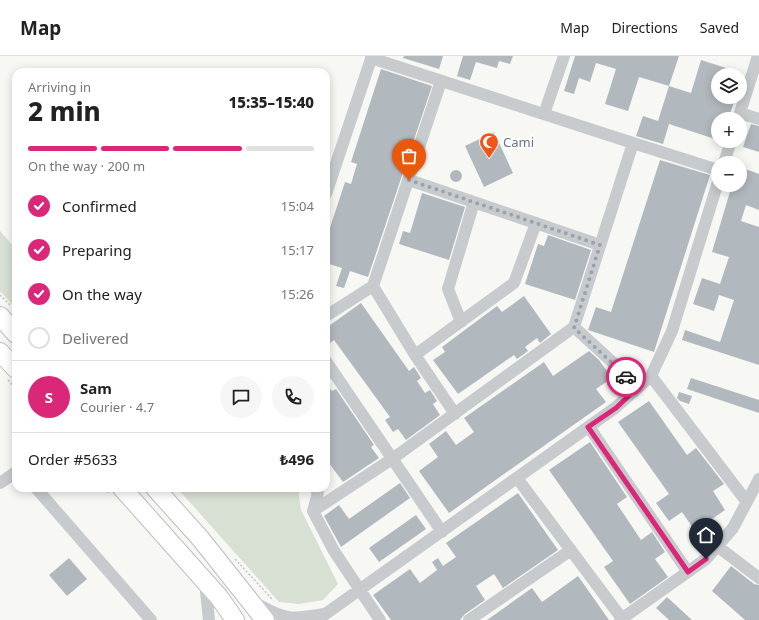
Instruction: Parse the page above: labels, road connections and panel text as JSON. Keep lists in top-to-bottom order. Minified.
{"places":{"mosque":["Cami"]},"page":{"header":"Map","nav":["Map","Directions","Saved"],"map_buttons":["+","−"],"heading":["2 min","Arriving in","15:35–15:40"],"panel":["Sam","Courier · 4.7","Order #5633","₺496"],"bar":"On the way · 200 m","list":[["Confirmed","15:04"],["Preparing","15:17"],["On the way","15:26"],"Delivered"],"round":"S"}}
